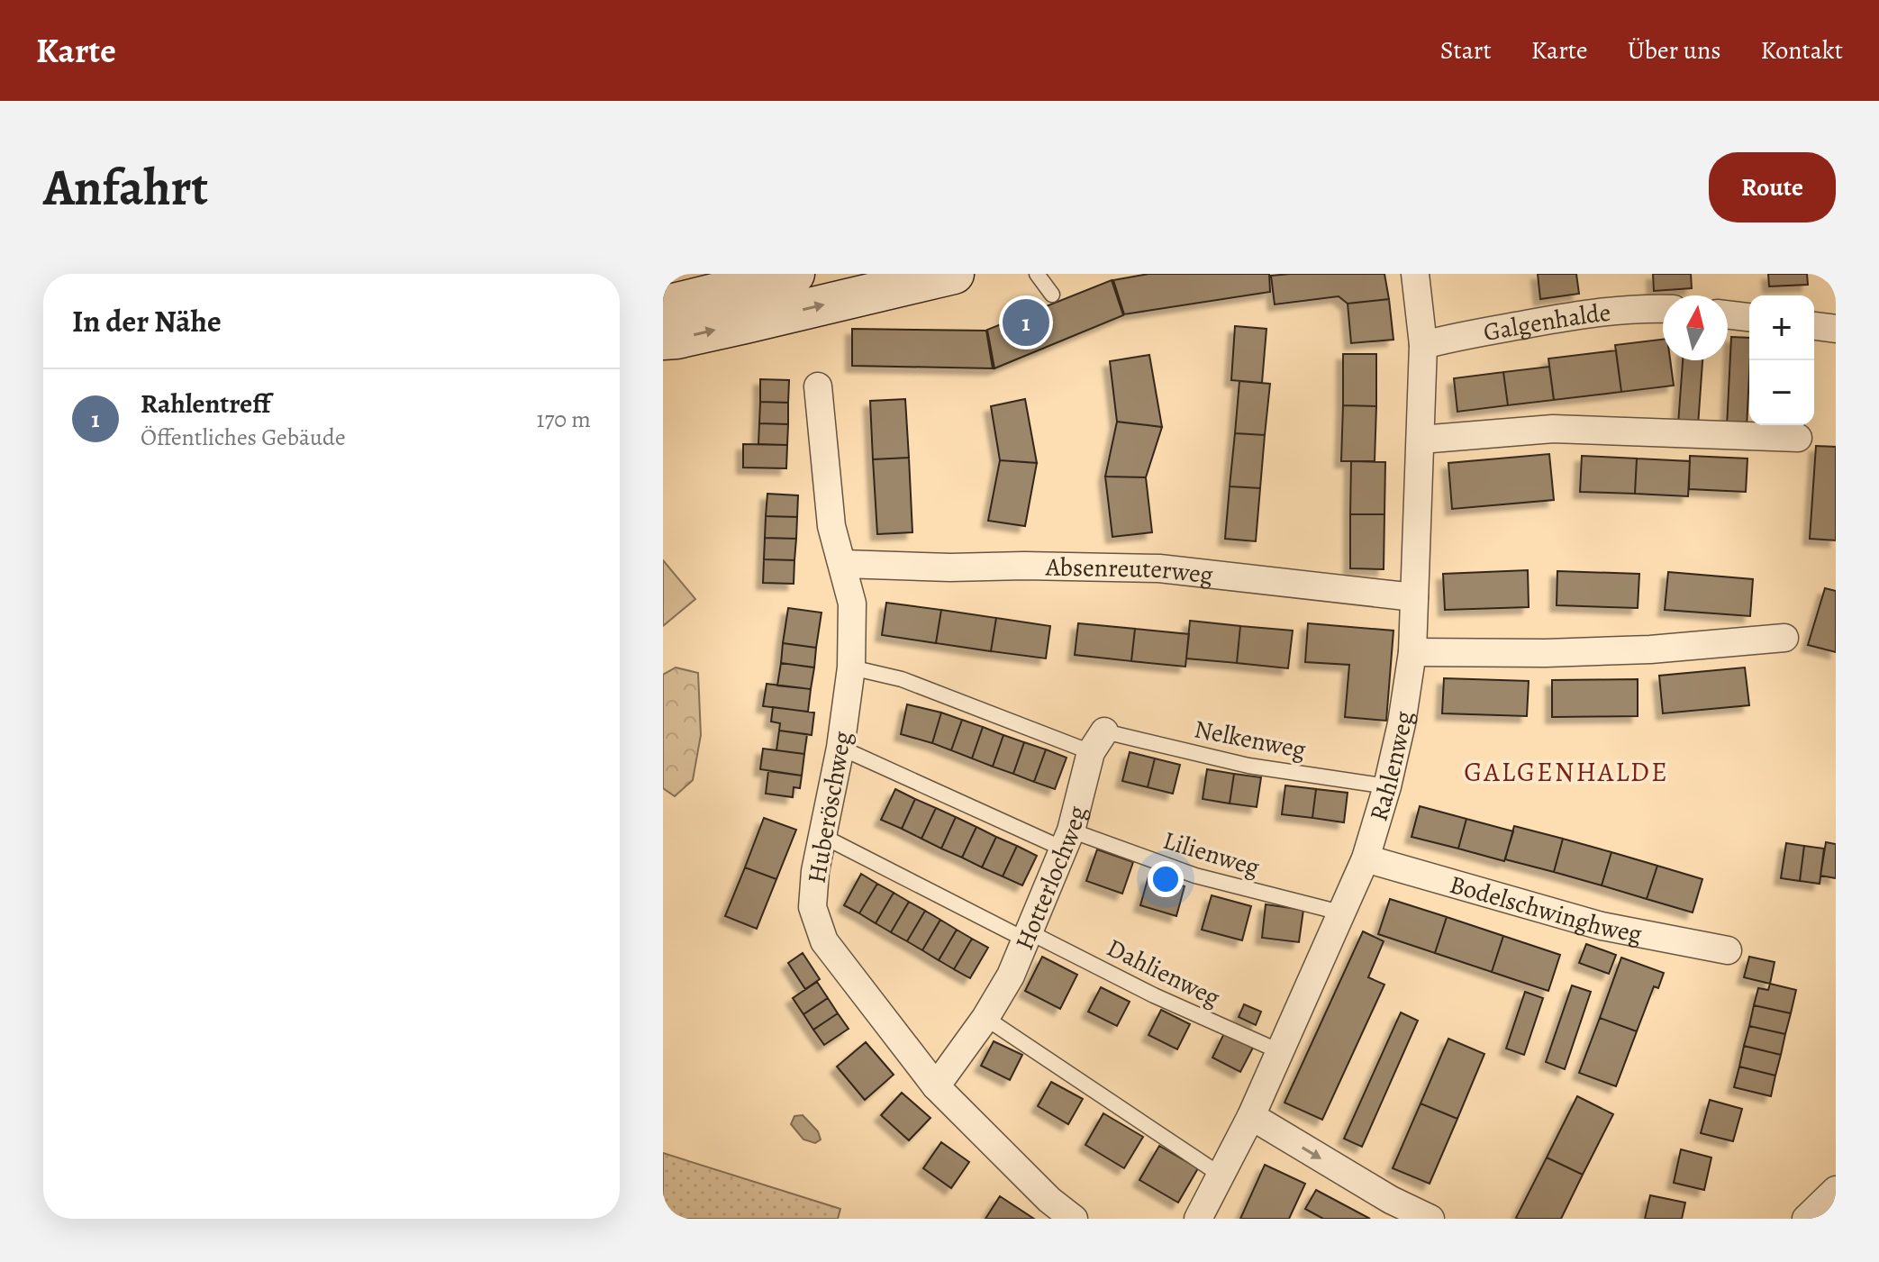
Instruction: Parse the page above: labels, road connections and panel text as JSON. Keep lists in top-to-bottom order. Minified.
{"streets":{"street":["Galgenhalde","Absenreuterweg","Rahlenweg","Huberöschweg","Hotterlochweg","Bodelschwinghweg"],"lane":["Nelkenweg","Lilienweg","Dahlienweg"]},"crossings":[["Galgenhalde","Rahlenweg"],["Absenreuterweg","Rahlenweg"],["Absenreuterweg","Huberöschweg"],["Nelkenweg","Rahlenweg"],["Nelkenweg","Huberöschweg"],["Nelkenweg","Hotterlochweg"],["Rahlenweg","Lilienweg"],["Rahlenweg","Bodelschwinghweg"],["Rahlenweg","Dahlienweg"],["Huberöschweg","Lilienweg"],["Huberöschweg","Hotterlochweg"],["Huberöschweg","Dahlienweg"],["Lilienweg","Hotterlochweg"],["Hotterlochweg","Dahlienweg"]],"districts":["GALGENHALDE"],"north":"top","page":{"header":"Karte","nav":["Start","Karte","Über uns","Kontakt"],"buttons":"Route","title":"Anfahrt","heading":"In der Nähe","map_buttons":["+","−"],"pins":"1","list":[{"mark":"1","name":"Rahlentreff","note":"Öffentliches Gebäude","value":"170 m"}]}}
